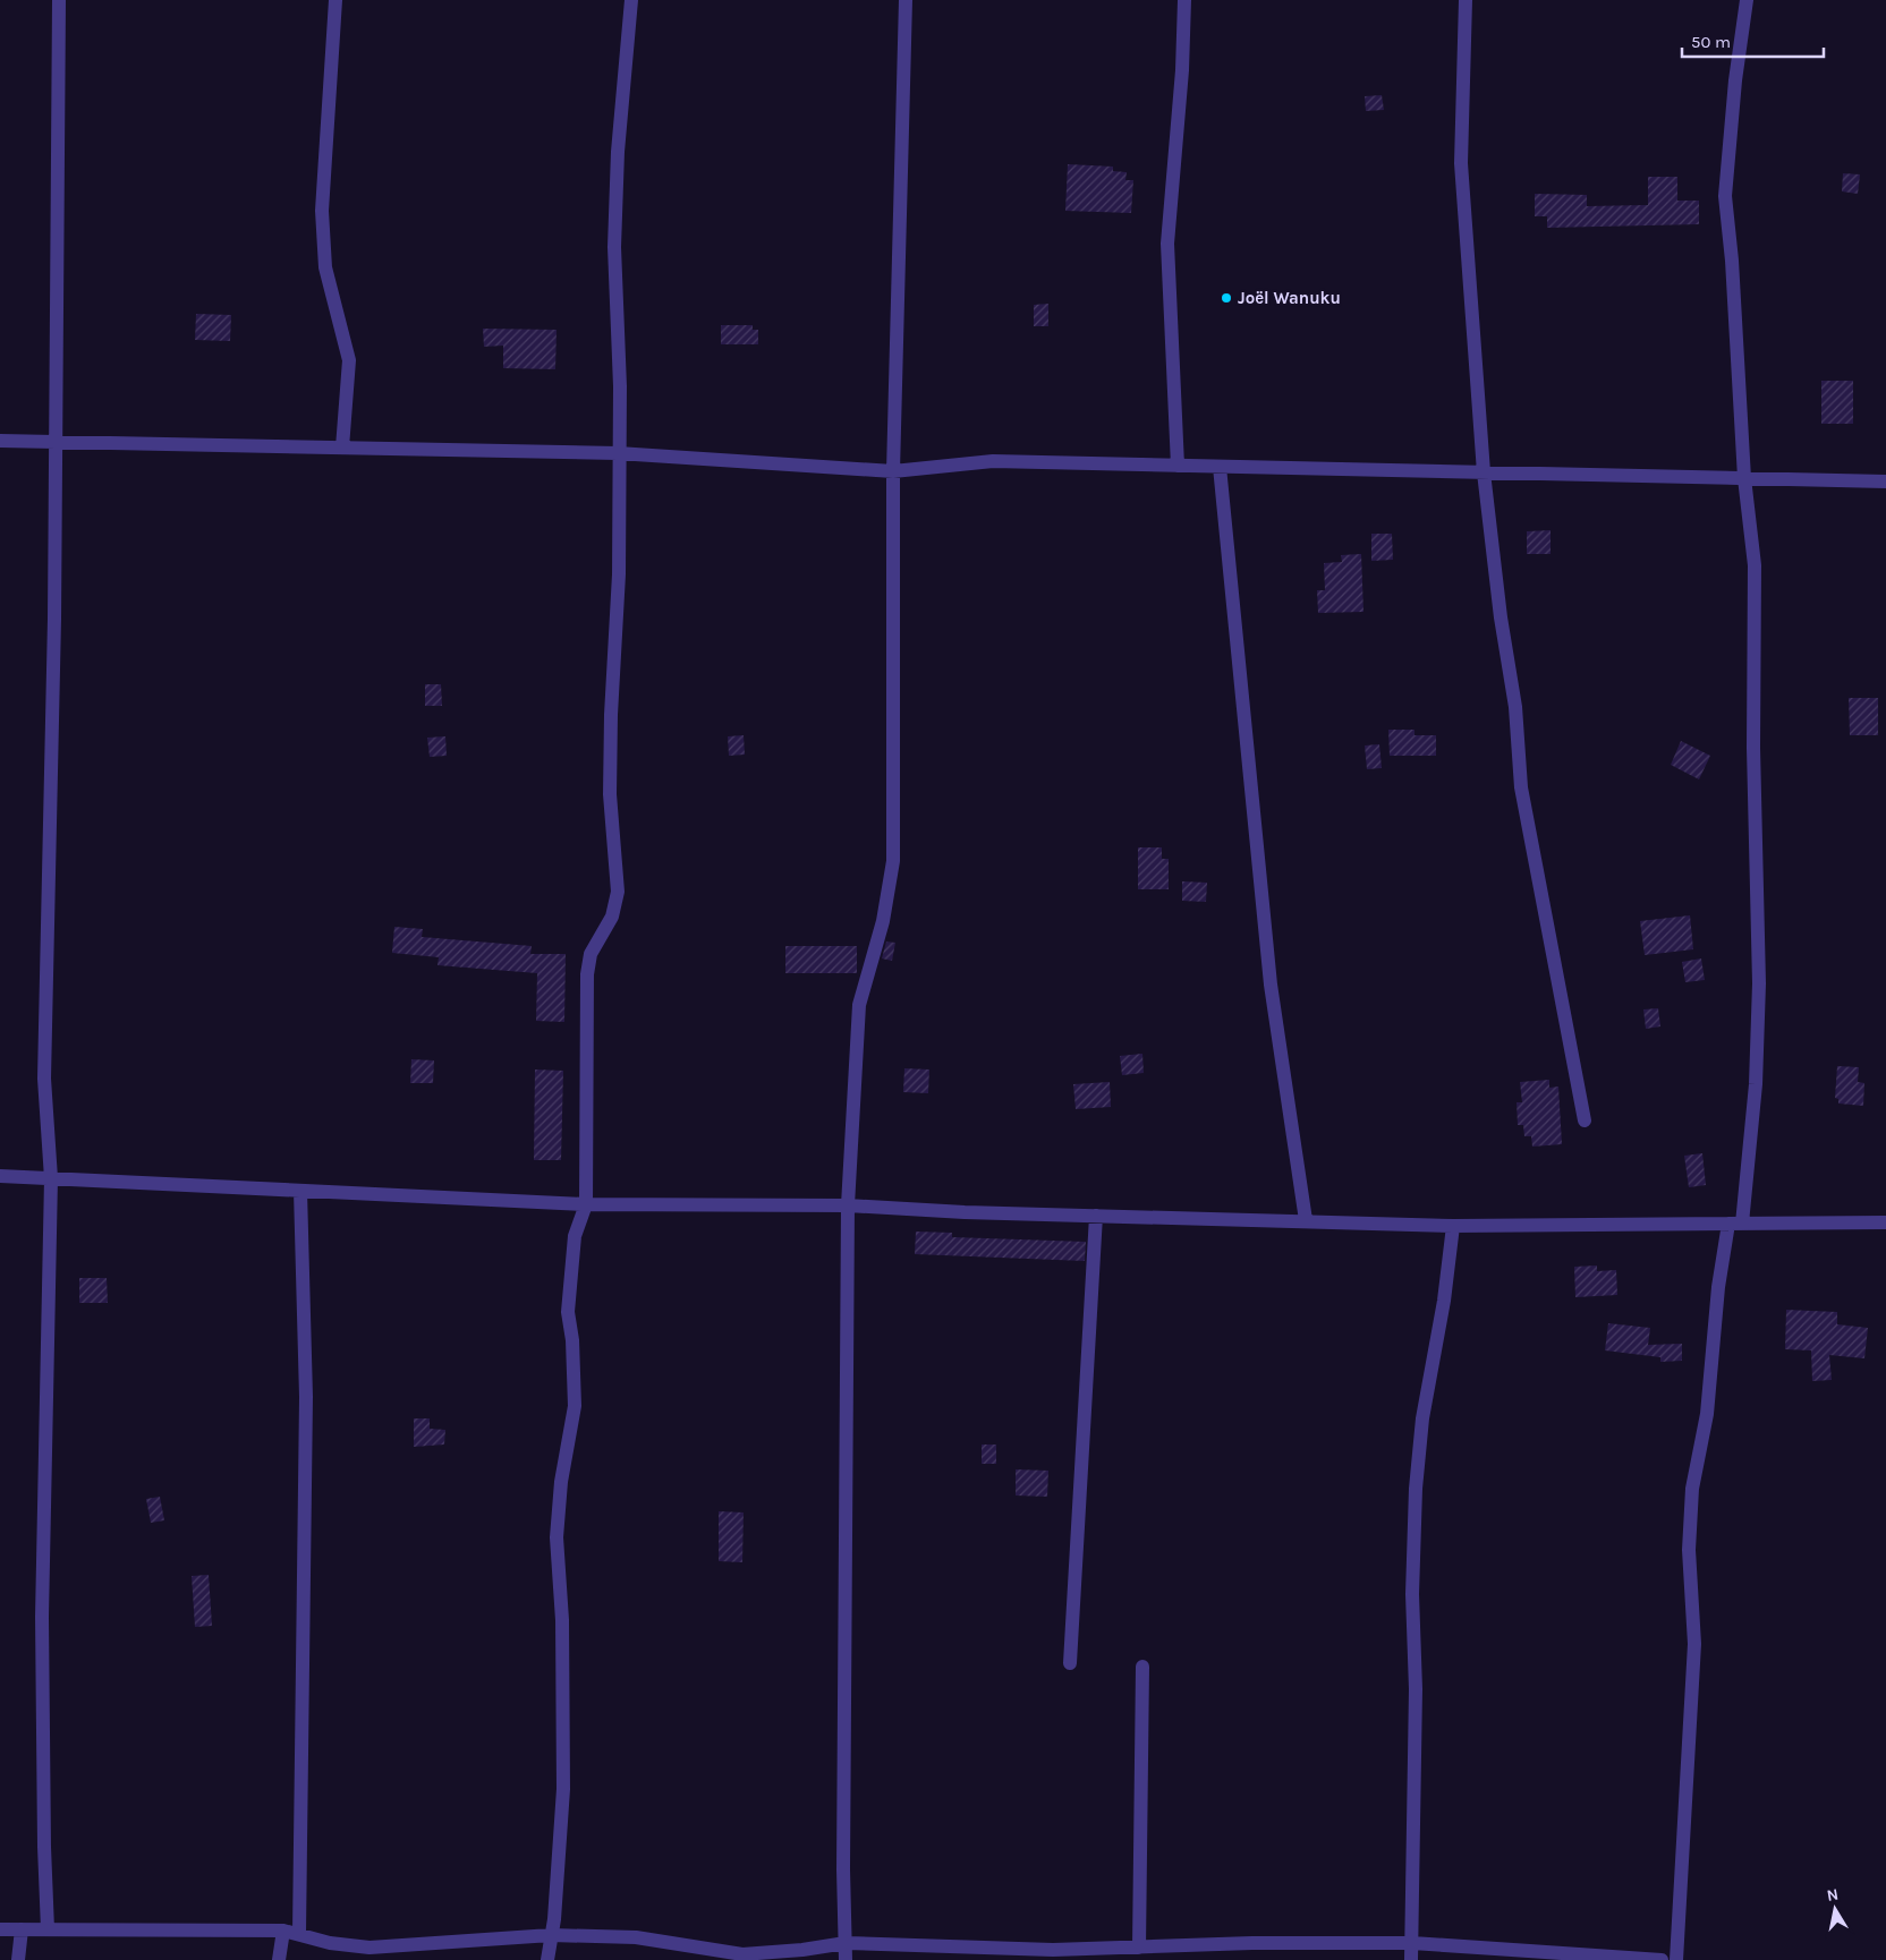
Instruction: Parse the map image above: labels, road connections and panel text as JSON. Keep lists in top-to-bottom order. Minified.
{"places":["Joël Wanuku"],"scale_bar":"50 m","north":"top"}
